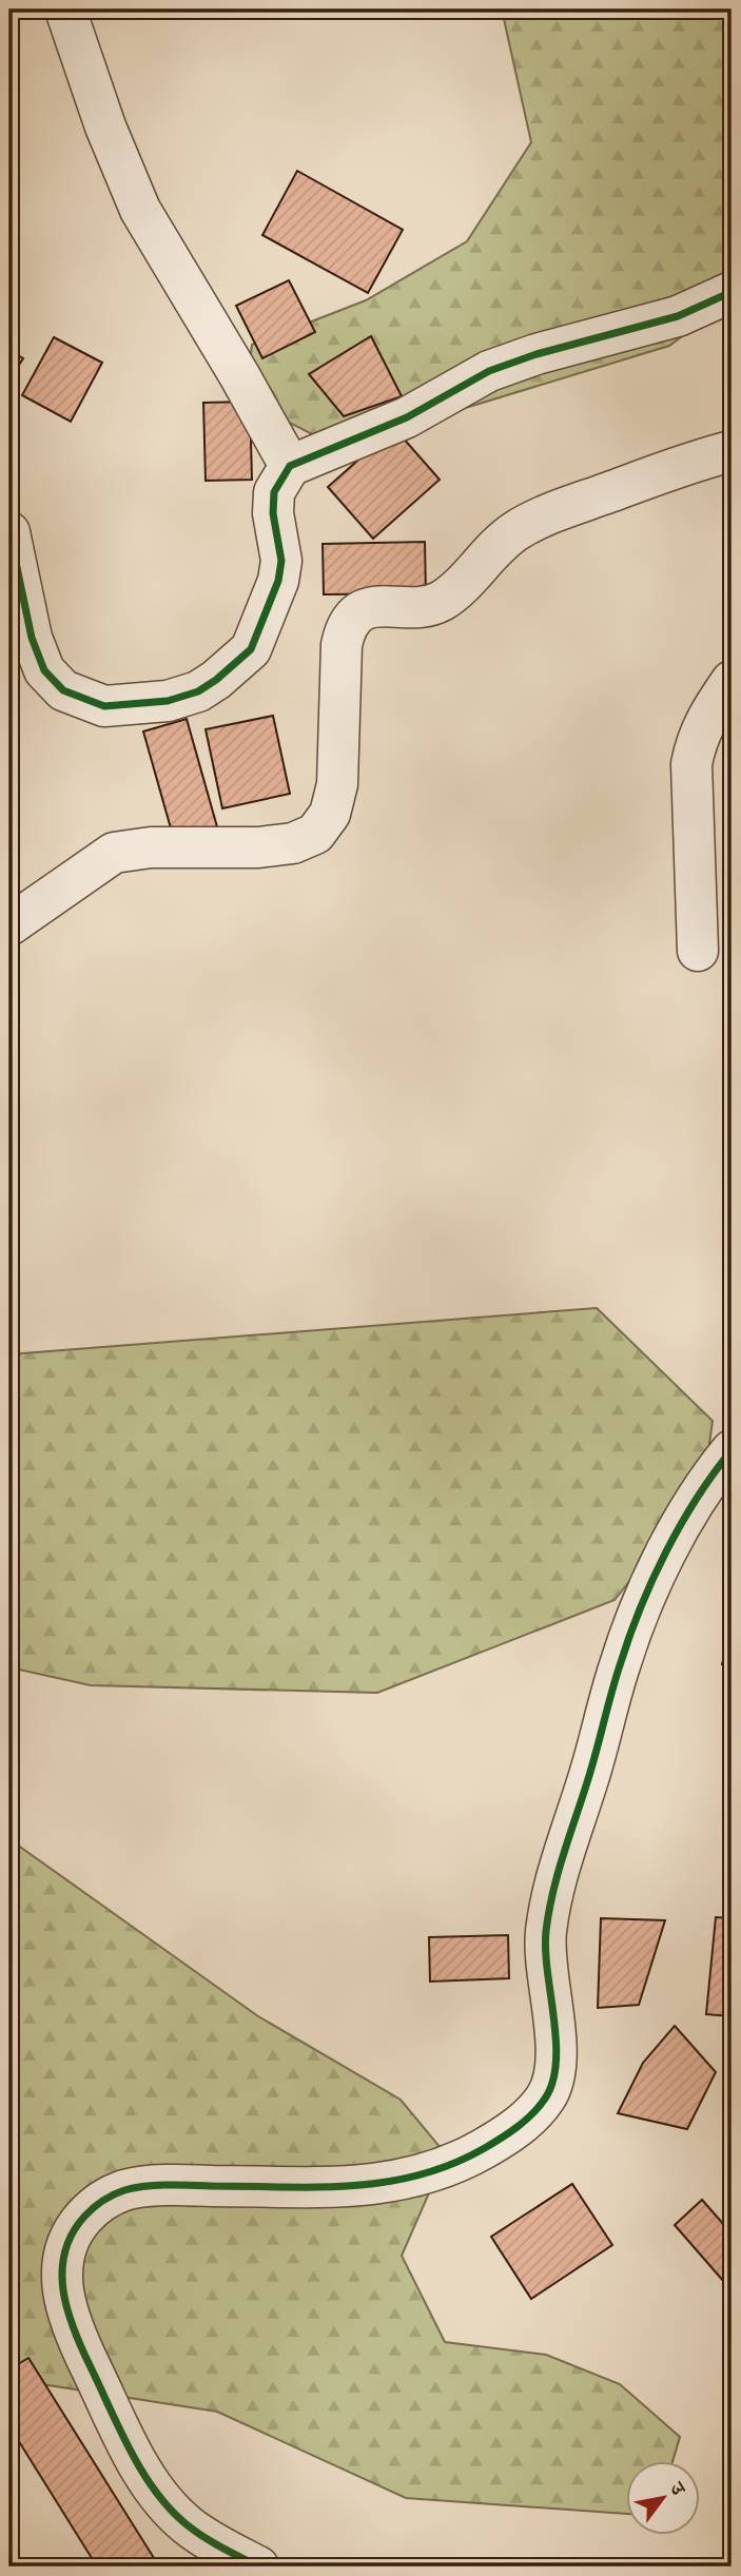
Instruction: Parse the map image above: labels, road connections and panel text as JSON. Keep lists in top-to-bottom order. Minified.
{"north":"top right"}
